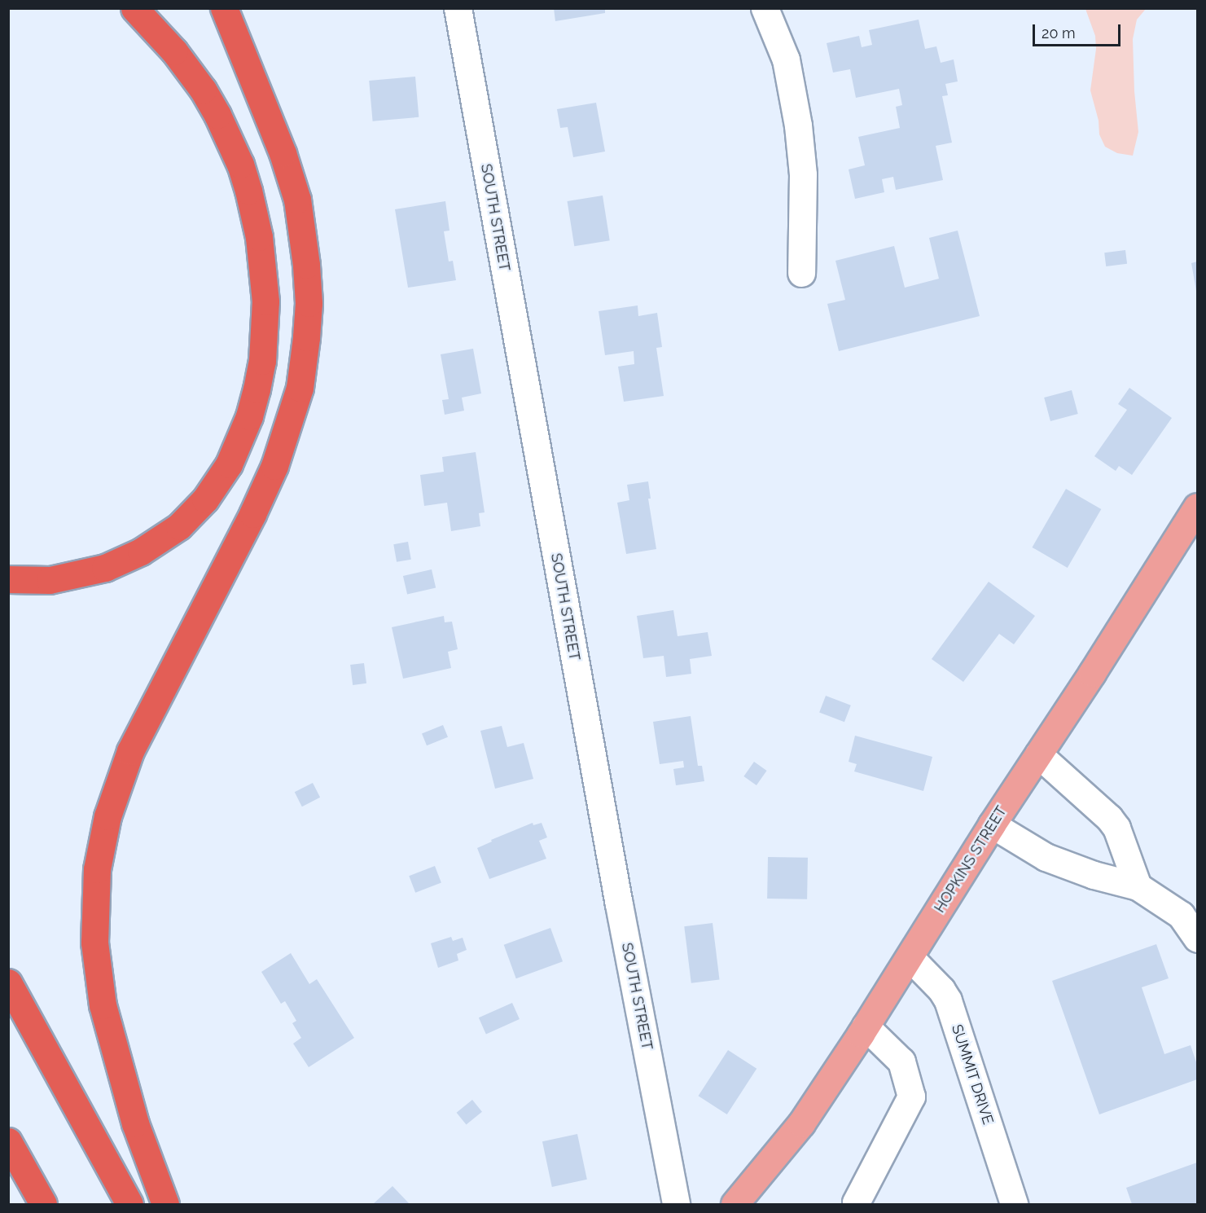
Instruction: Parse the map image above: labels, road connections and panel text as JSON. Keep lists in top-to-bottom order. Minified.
{"streets":{"main road":["HOPKINS STREET"],"street":["SOUTH STREET","SUMMIT DRIVE"]},"crossings":[["HOPKINS STREET","SUMMIT DRIVE"]],"scale_bar":"20 m"}
